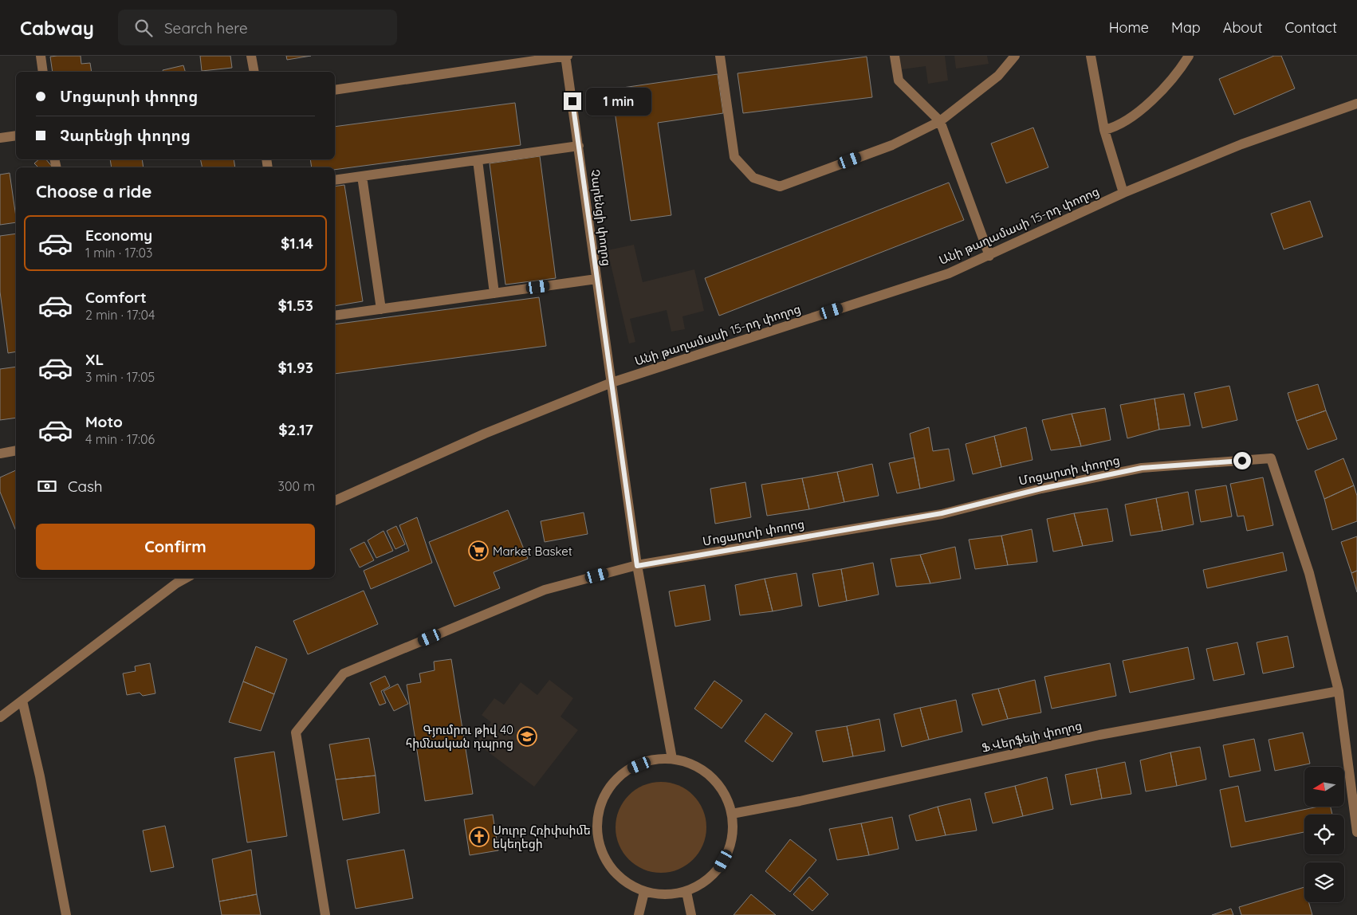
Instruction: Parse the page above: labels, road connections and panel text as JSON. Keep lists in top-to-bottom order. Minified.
{"streets":{"street":["Չարենցի փողոց","Անի թաղամասի 15-րդ փողոց","Մոցարտի փողոց","Ֆ.Վերֆելի փողոց"]},"crossings":[["Չարենցի փողոց","Անի թաղամասի 15-րդ փողոց"],["Չարենցի փողոց","Մոցարտի փողոց"],["Չարենցի փողոց","Ֆ.Վերֆելի փողոց"],["Մոցարտի փողոց","Ֆ.Վերֆելի փողոց"]],"places":{"supermarket":["Market Basket"],"school or university":["Գյումրու թիվ 40 հիմնական դպրոց"],"church":["Սուրբ Հռիփսիմե եկեղեցի"]},"north":"left","page":{"header":"Cabway","search":"Search here","nav":["Home","Map","About","Contact"],"banner":["Մոցարտի փողոց","Չարենցի փողոց"],"bubble":"1 min","heading":"Choose a ride","list":[{"name":"Economy","note":"1 min · 17:03","value":"$1.14"},{"name":"Comfort","note":"2 min · 17:04","value":"$1.53"},{"name":"XL","note":"3 min · 17:05","value":"$1.93"},{"name":"Moto","note":"4 min · 17:06","value":"$2.17"}],"pay":["Cash","300 m"],"buttons":"Confirm"}}
